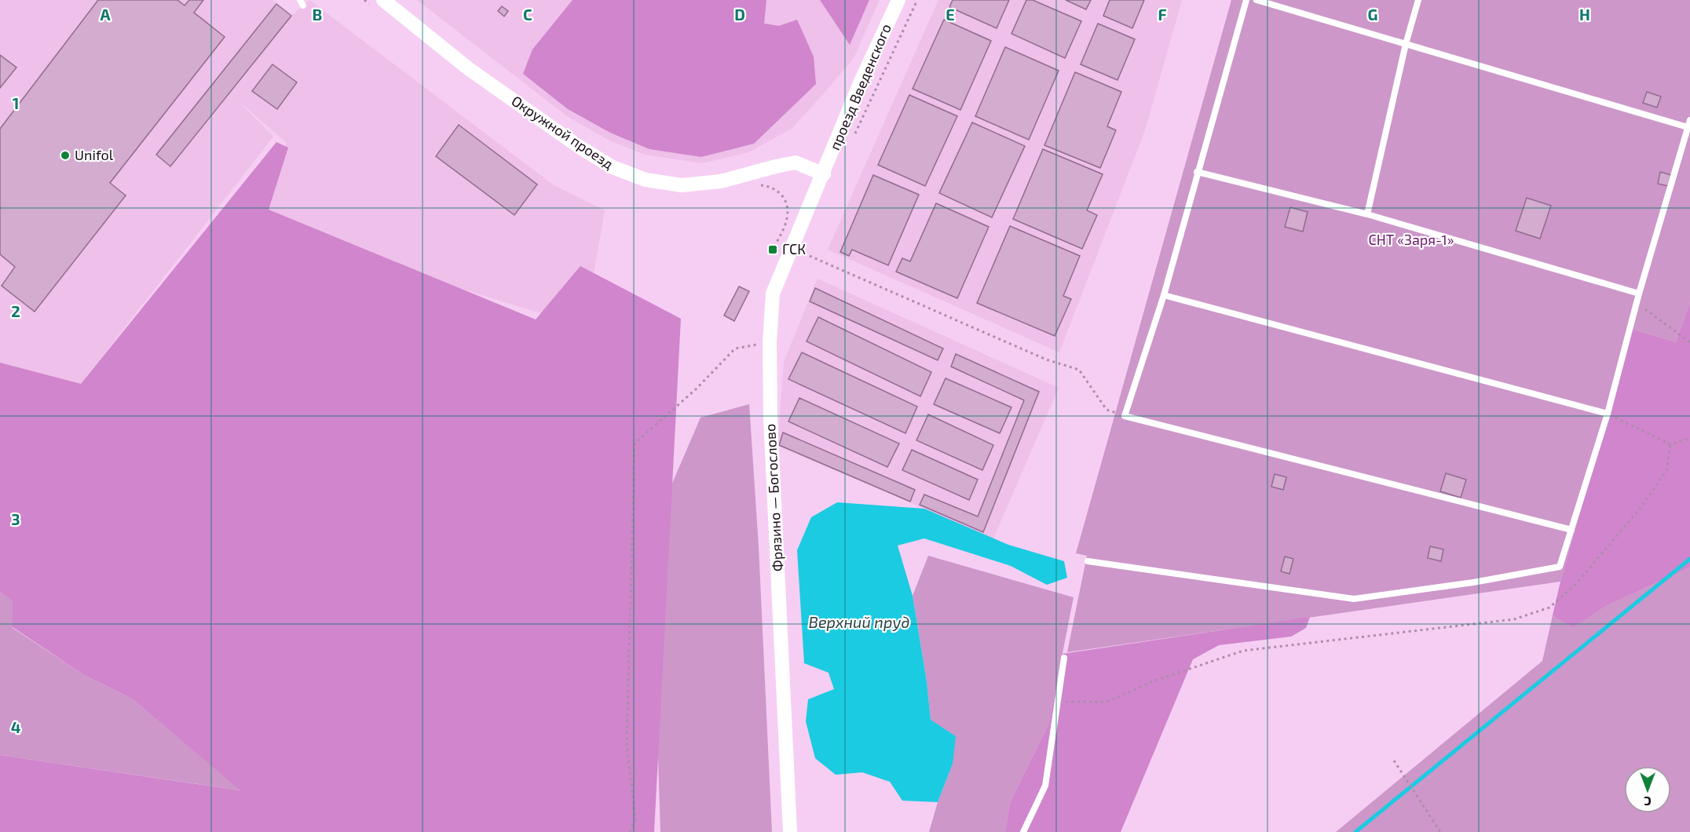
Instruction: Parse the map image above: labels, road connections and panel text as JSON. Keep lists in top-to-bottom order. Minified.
{"streets":{"street":["проезд Введенского","Окружной проезд","Фрязино — Богослово"]},"crossings":[["проезд Введенского","Окружной проезд"],["проезд Введенского","Фрязино — Богослово"],["Окружной проезд","Фрязино — Богослово"]],"water":["Верхний пруд"],"parks":["СНТ «Заря-1»"],"places":{"other":["Unifol"],"transit":["ГСК"]},"north":"bottom","grid":{"columns":["A","B","C","D","E","F","G","H"],"rows":["1","2","3","4"]}}
